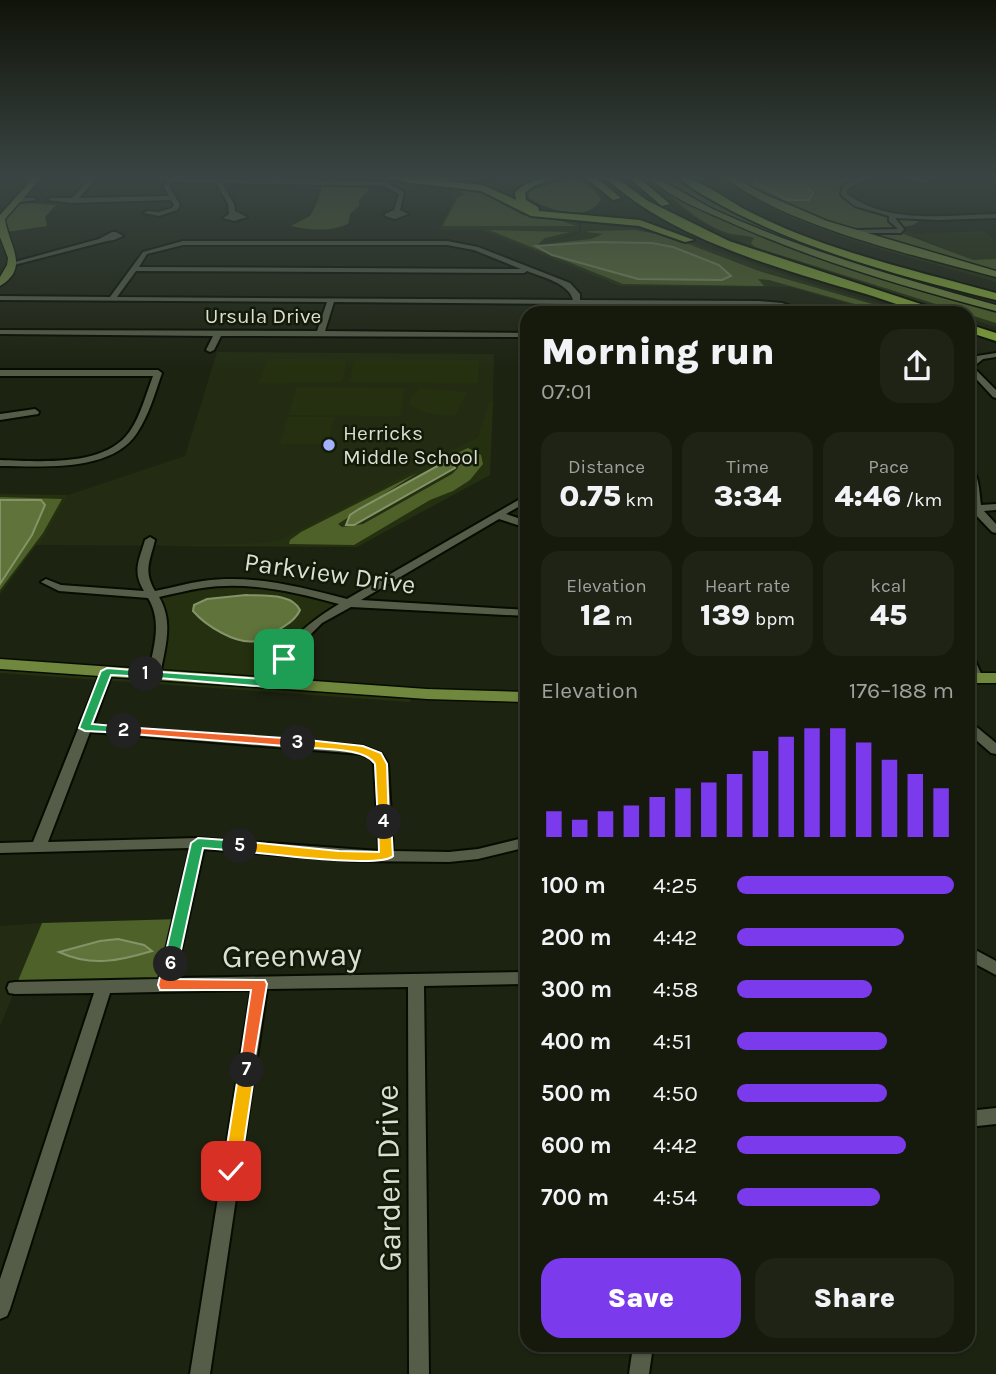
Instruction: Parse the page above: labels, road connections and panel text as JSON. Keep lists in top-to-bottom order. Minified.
{"streets":{"street":["Ursula Drive","Parkview Drive","Greenway","Garden Drive"]},"crossings":[["Greenway","Garden Drive"]],"places":["Herricks Middle School"],"page":{"heading":["Morning run","07:01"],"stats":[["Distance","0.75 km"],["Time","3:34"],["Pace","4:46 /km"],["Elevation","12 m"],["Heart rate","139 bpm"],["kcal","45"]],"pins":["1","2","3","4","5","6","7"],"chart":["Elevation","176–188 m"],"list":[{"name":"100 m","note":"4:25"},{"name":"200 m","note":"4:42"},{"name":"300 m","note":"4:58"},{"name":"400 m","note":"4:51"},{"name":"500 m","note":"4:50"},{"name":"600 m","note":"4:42"},{"name":"700 m","note":"4:54"}],"buttons":["Save","Share"]}}
